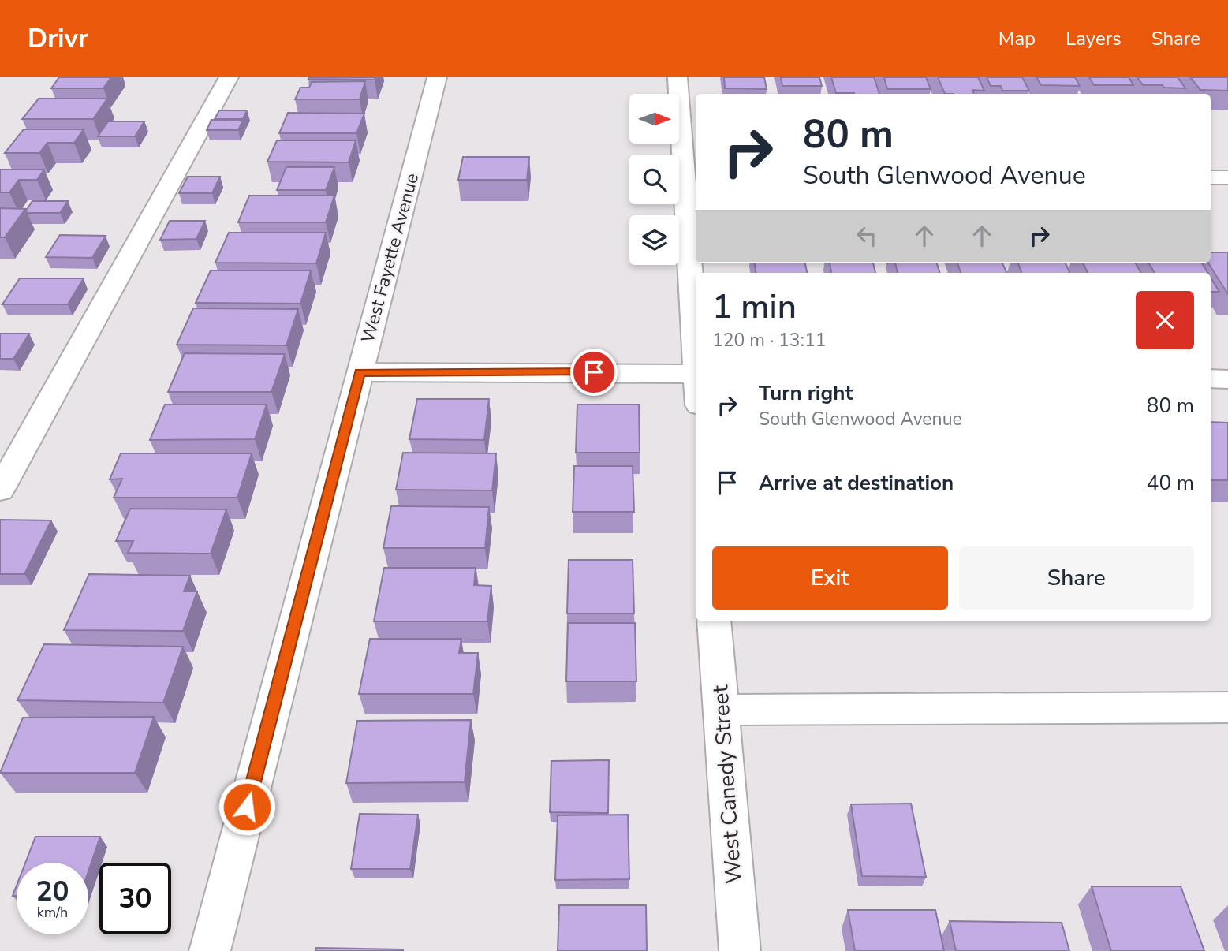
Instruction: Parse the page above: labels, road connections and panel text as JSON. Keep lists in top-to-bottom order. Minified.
{"streets":{"street":["West Fayette Avenue","West Canedy Street"]},"north":"right","page":{"header":"Drivr","nav":["Map","Layers","Share"],"turn":["80 m","South Glenwood Avenue"],"heading":["1 min","120 m · 13:11"],"list":[{"name":"Turn right","note":"South Glenwood Avenue","value":"80 m"},{"name":"Arrive at destination","value":"40 m"}],"buttons":["Exit","Share"],"speed":"20 km/h","limit":"30"}}
